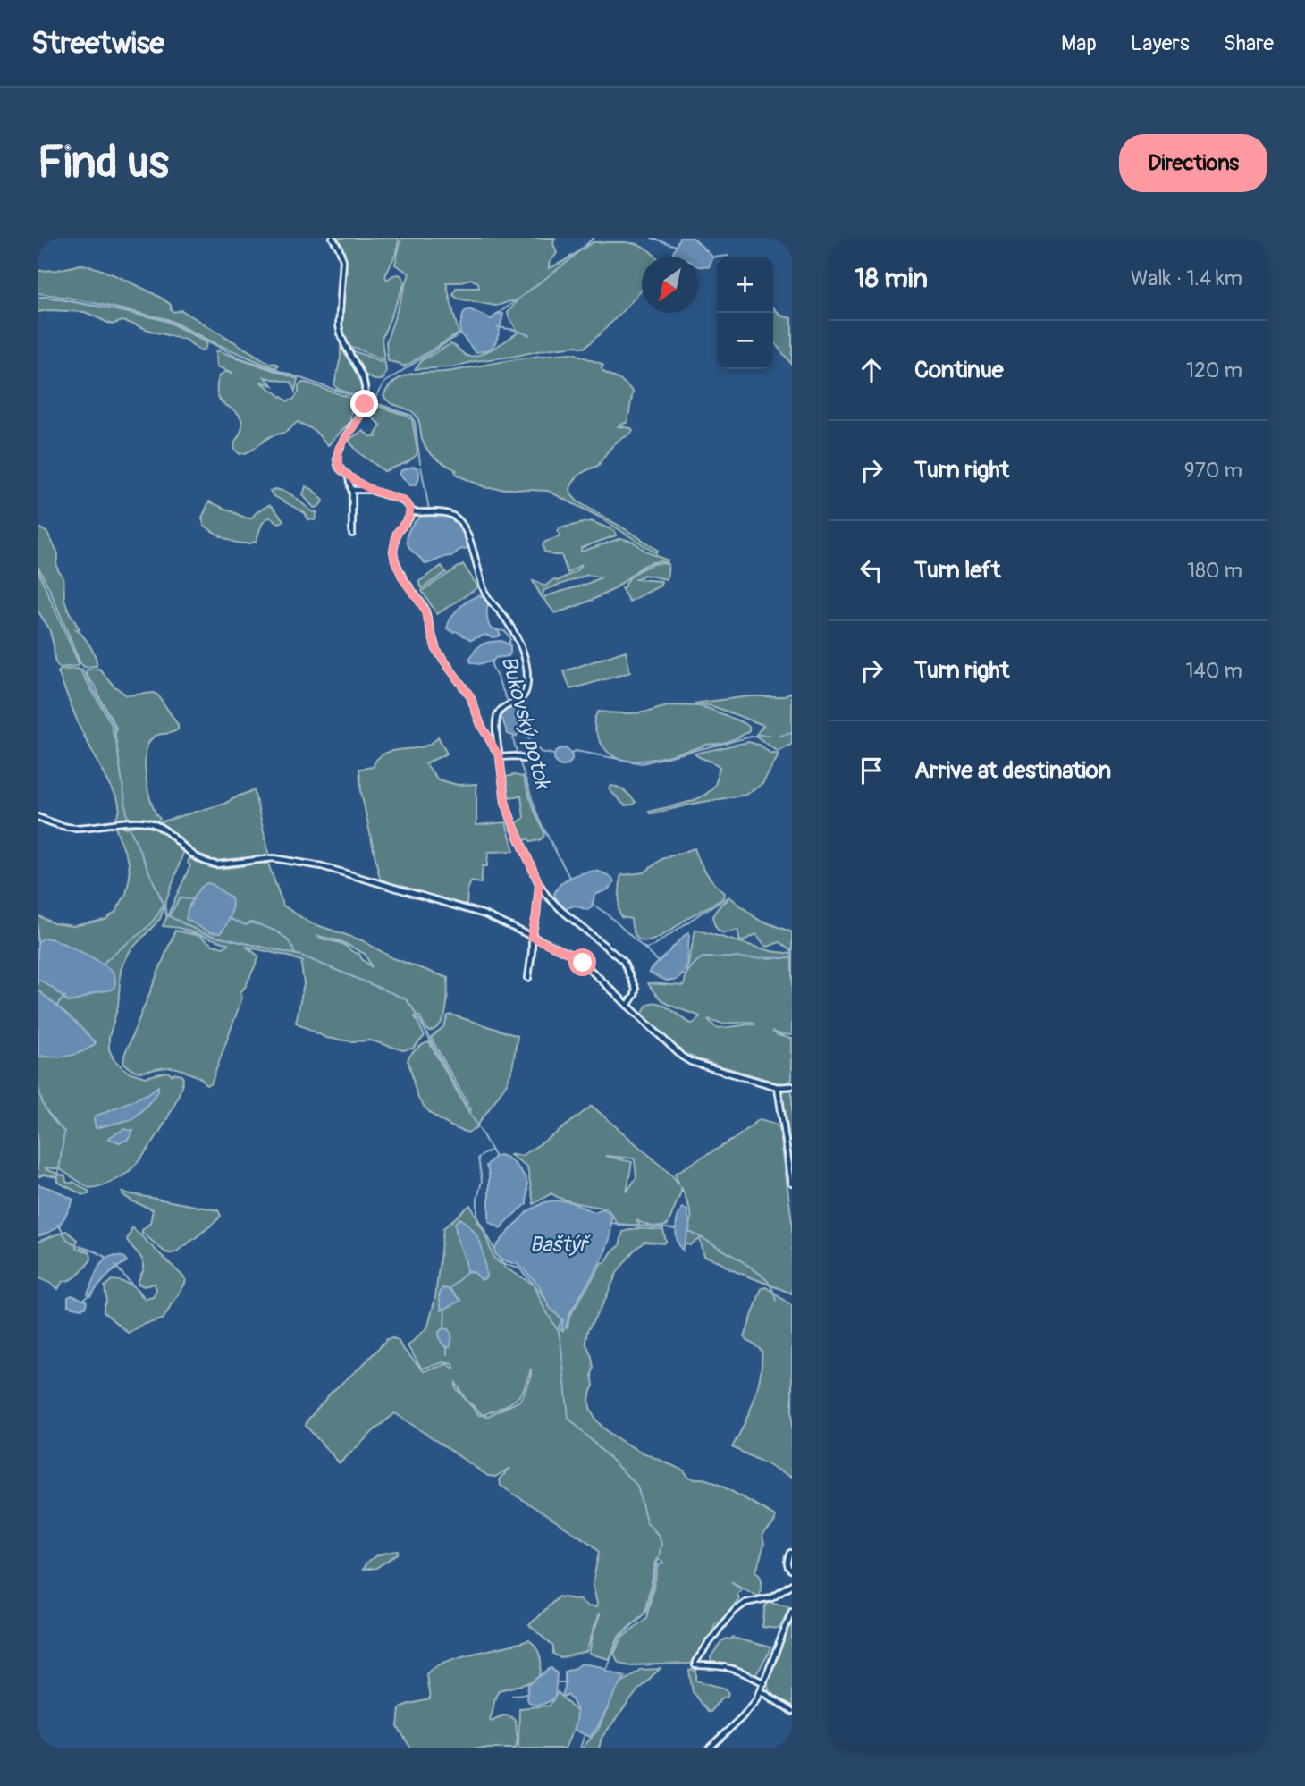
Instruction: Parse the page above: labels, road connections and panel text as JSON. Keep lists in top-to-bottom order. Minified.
{"water":["Bukovský potok","Baštýř"],"north":"bottom left","page":{"header":"Streetwise","nav":["Map","Layers","Share"],"buttons":"Directions","title":"Find us","heading":["18 min","Walk · 1.4 km"],"map_buttons":["+","−"],"list":[["Continue","120 m"],["Turn right","970 m"],["Turn left","180 m"],["Turn right","140 m"],"Arrive at destination"]}}
